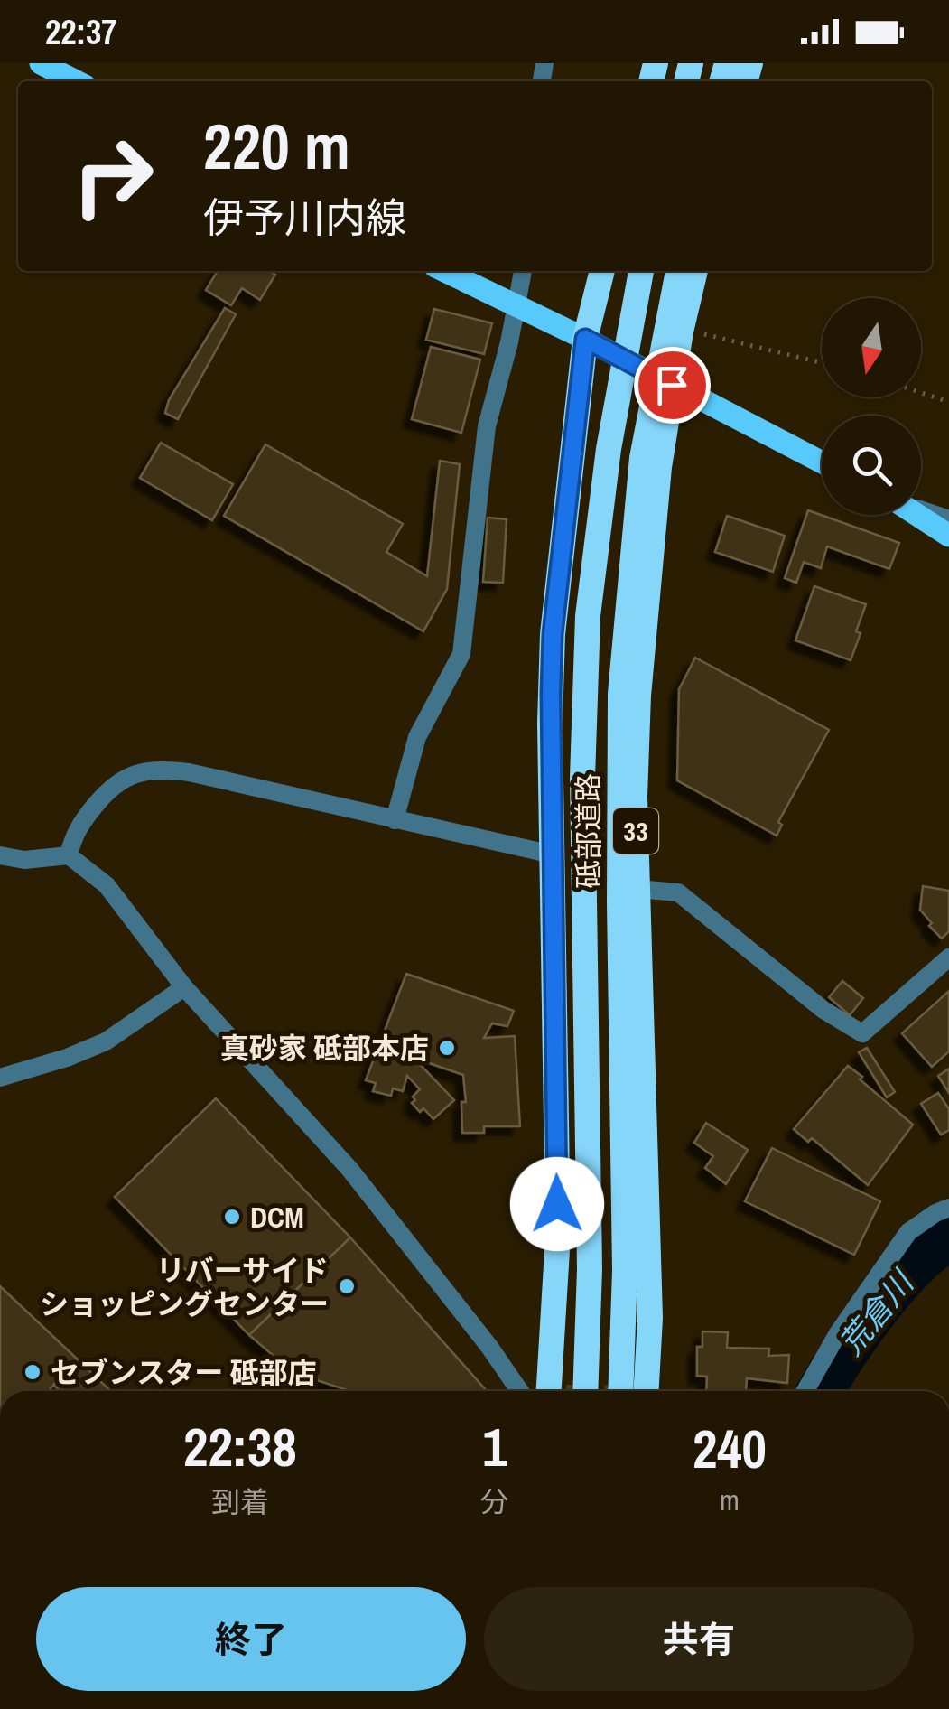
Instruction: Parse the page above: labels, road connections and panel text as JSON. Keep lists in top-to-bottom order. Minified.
{"streets":{"highway":["砥部道路","33"]},"water":["荒倉川"],"places":["真砂家 砥部本店","DCM","リバーサイド ショッピングセンター","セブンスター 砥部店"],"north":"bottom","page":{"status":"22:37","turn":["220 m","伊予川内線"],"eta":["22:38","到着","1","分","240","m"],"buttons":["終了","共有"]}}
